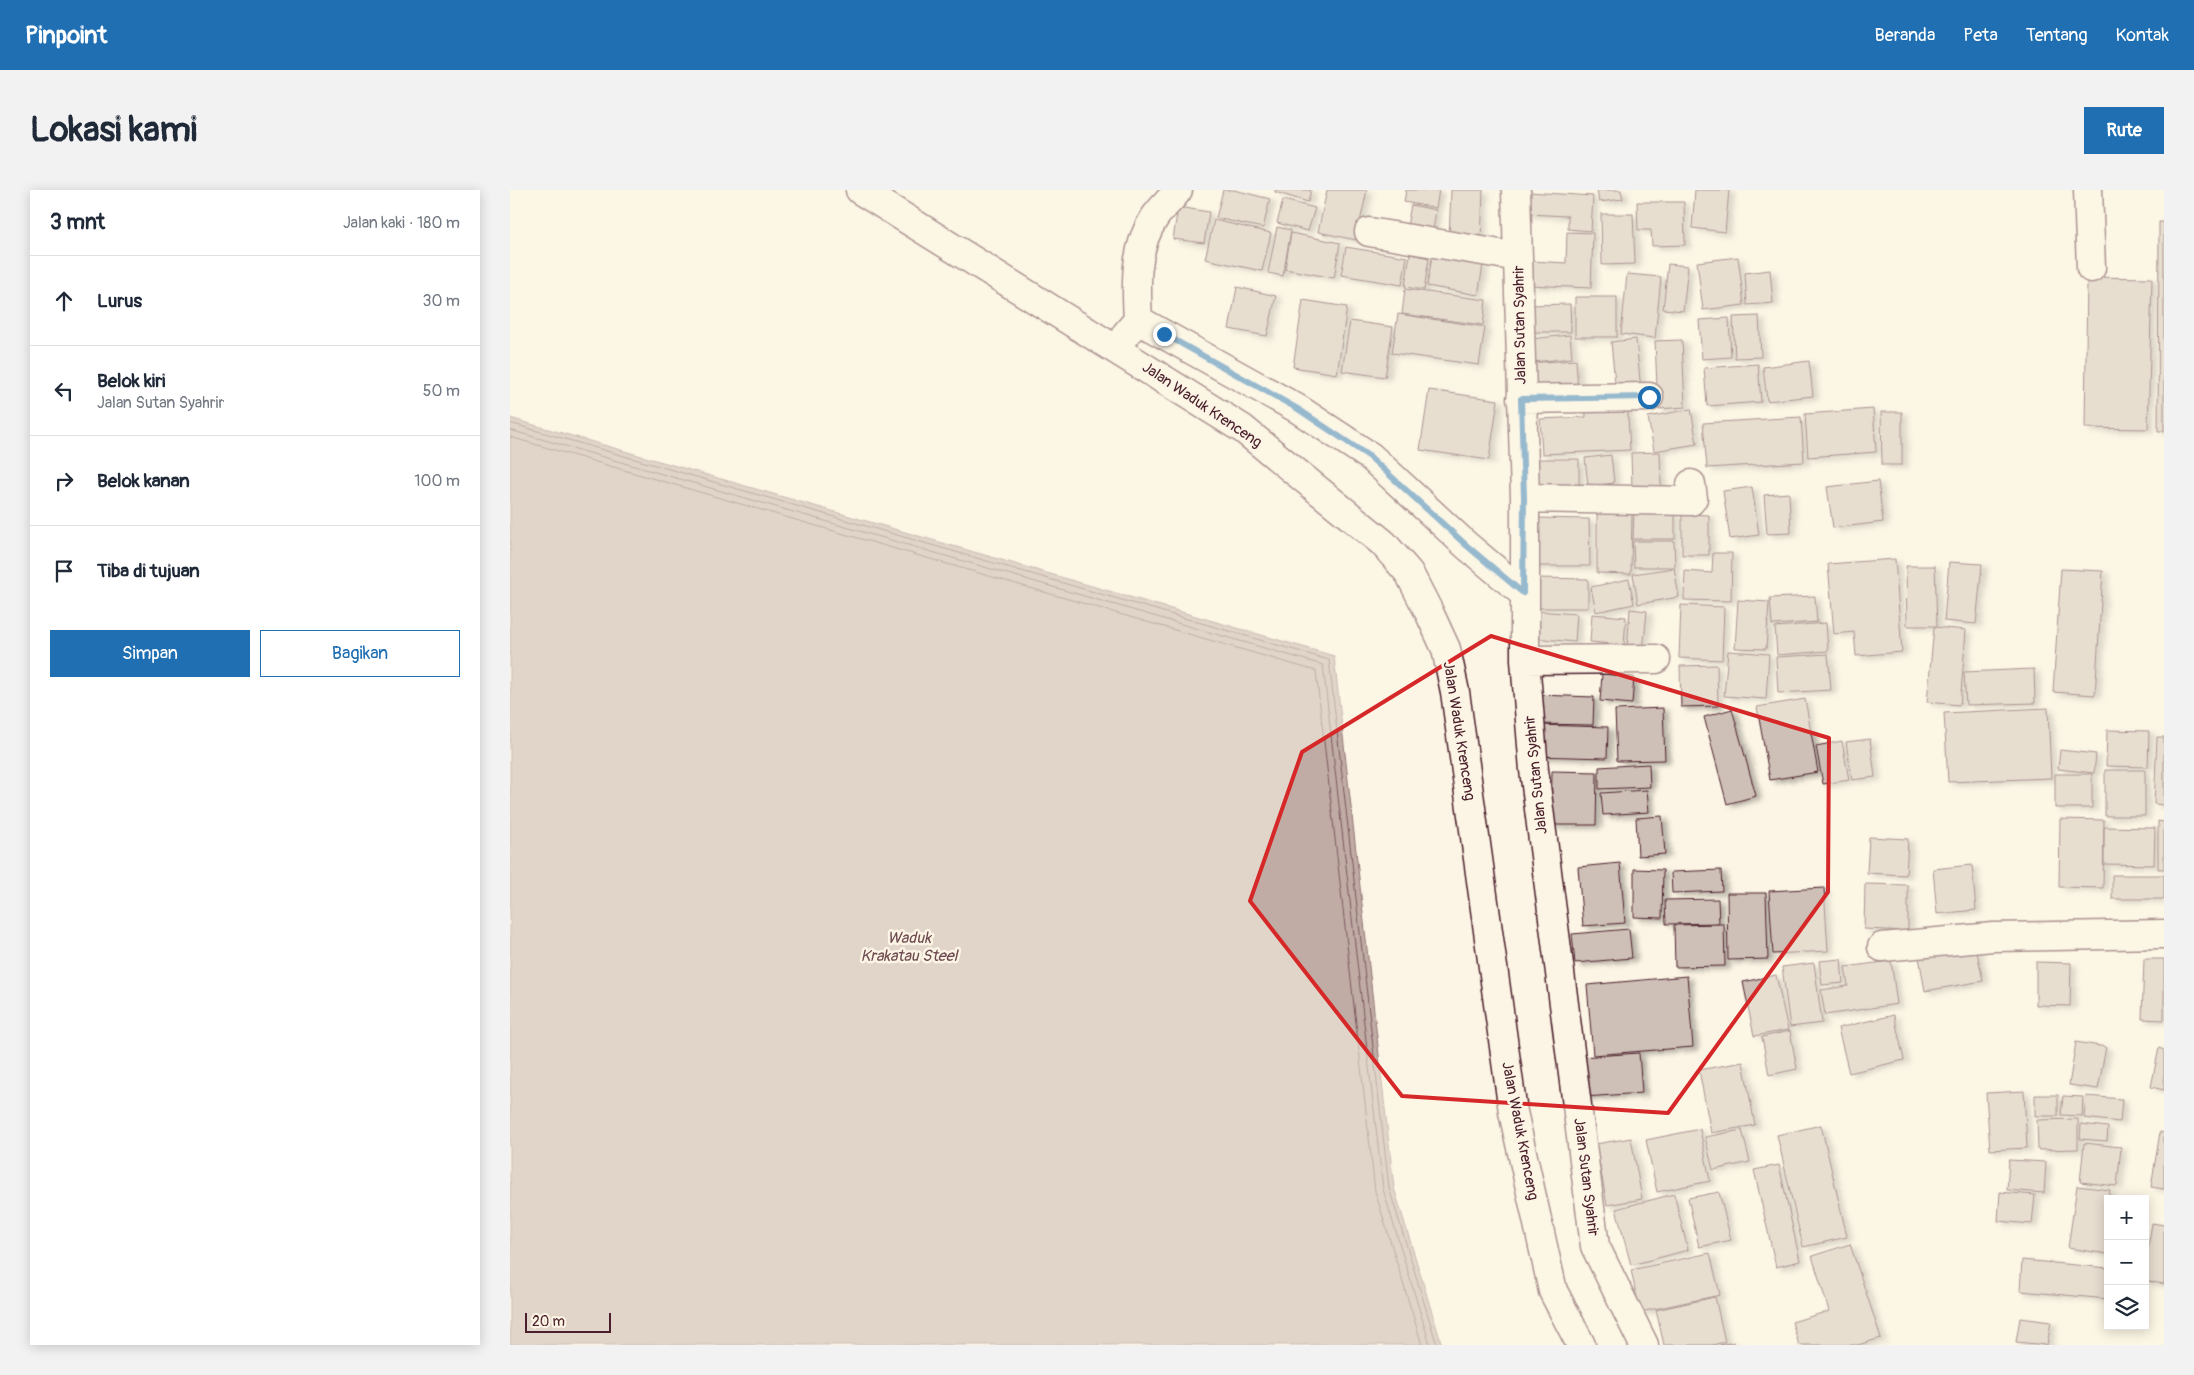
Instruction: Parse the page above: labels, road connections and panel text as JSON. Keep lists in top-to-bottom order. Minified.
{"streets":{"street":["Jalan Sutan Syahrir","Jalan Waduk Krenceng"]},"water":["Waduk Krakatau Steel"],"scale_bar":"20 m","page":{"header":"Pinpoint","nav":["Beranda","Peta","Tentang","Kontak"],"buttons":["Rute",["Simpan","Bagikan"]],"title":"Lokasi kami","heading":["3 mnt","Jalan kaki · 180 m"],"list":[["Lurus","30 m"],["Belok kiri","Jalan Sutan Syahrir","50 m"],["Belok kanan","100 m"],"Tiba di tujuan"],"map_buttons":["+","−"],"scale":"20 m"}}
